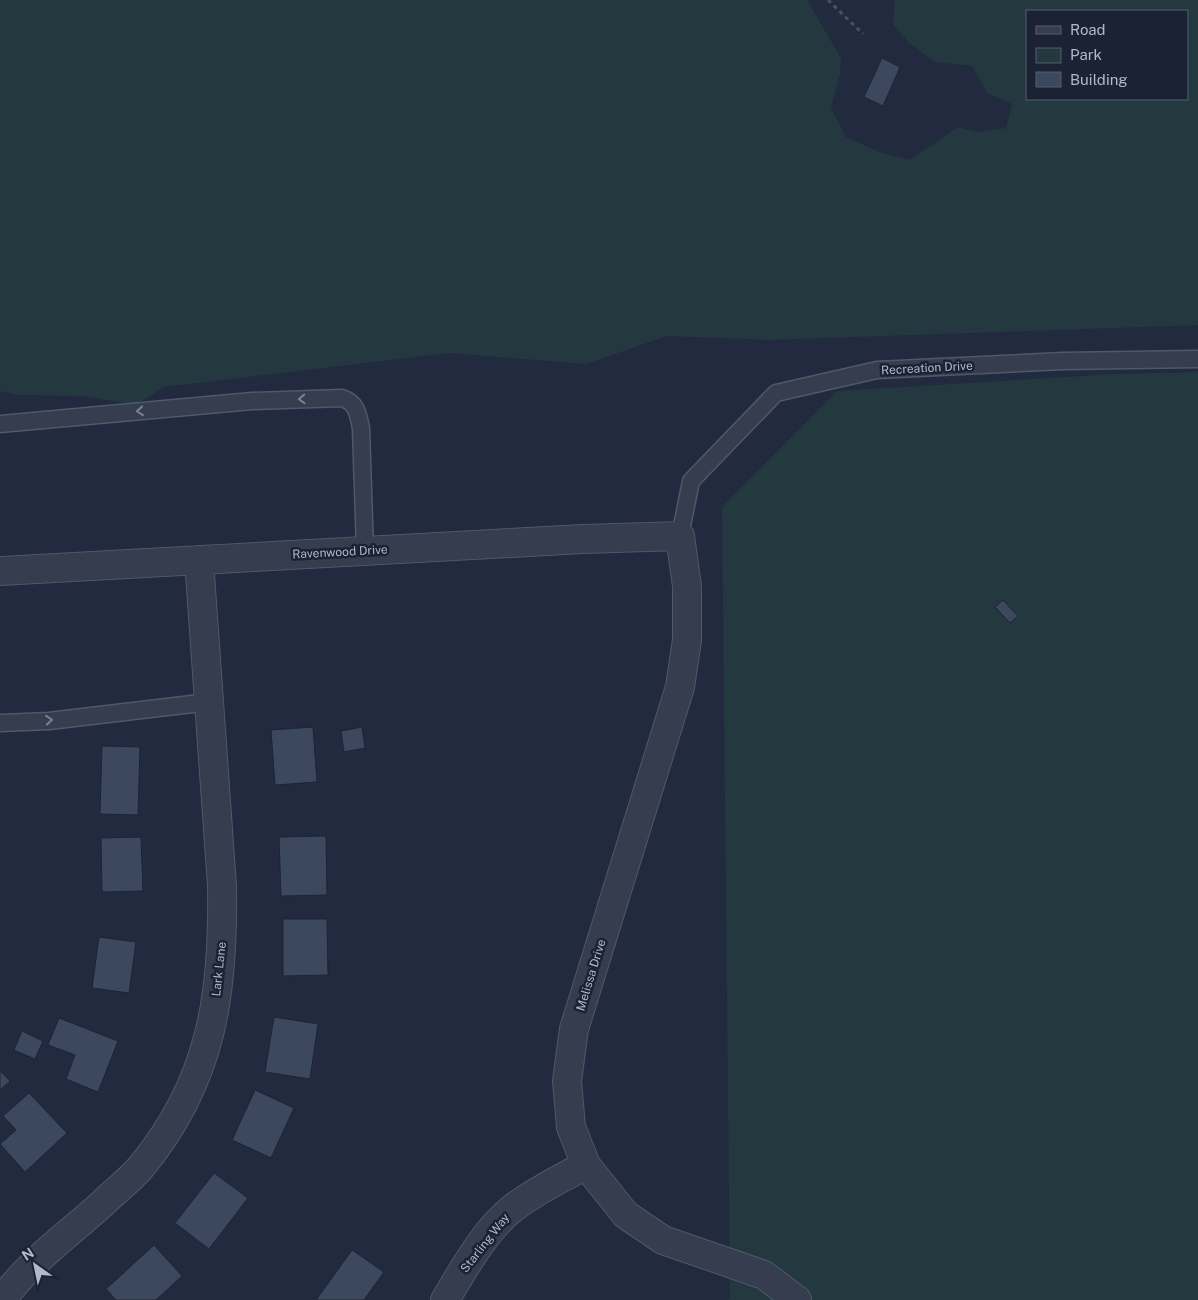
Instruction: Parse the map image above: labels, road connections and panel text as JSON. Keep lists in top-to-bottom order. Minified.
{"streets":{"street":["Ravenwood Drive","Lark Lane","Melissa Drive","Starling Way"],"lane":["Recreation Drive"]},"crossings":[["Recreation Drive","Ravenwood Drive"],["Recreation Drive","Melissa Drive"],["Ravenwood Drive","Lark Lane"],["Ravenwood Drive","Melissa Drive"],["Melissa Drive","Starling Way"]],"legend":["Road","Park","Building"],"north":"top left"}
